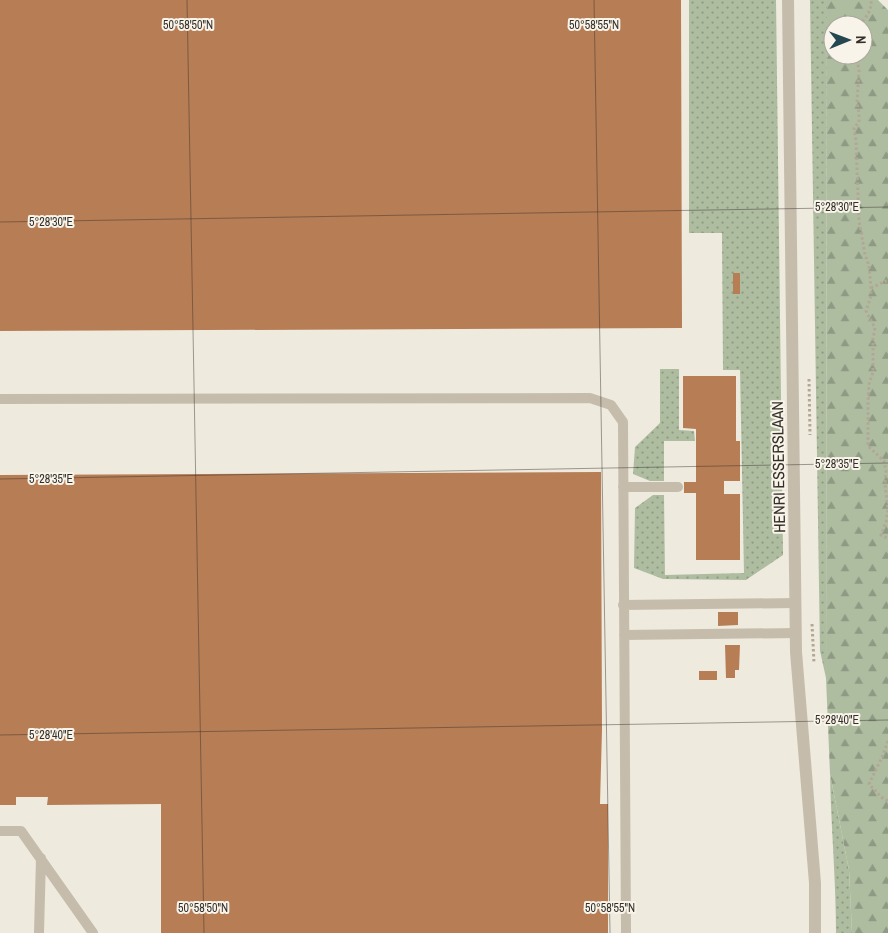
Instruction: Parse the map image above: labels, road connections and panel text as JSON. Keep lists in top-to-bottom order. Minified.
{"streets":{"street":["HENRI ESSERSLAAN"]},"north":"right","coordinates":["50°58'50\"N","50°58'55\"N","5°28'30\"E","5°28'35\"E","5°28'40\"E"]}
